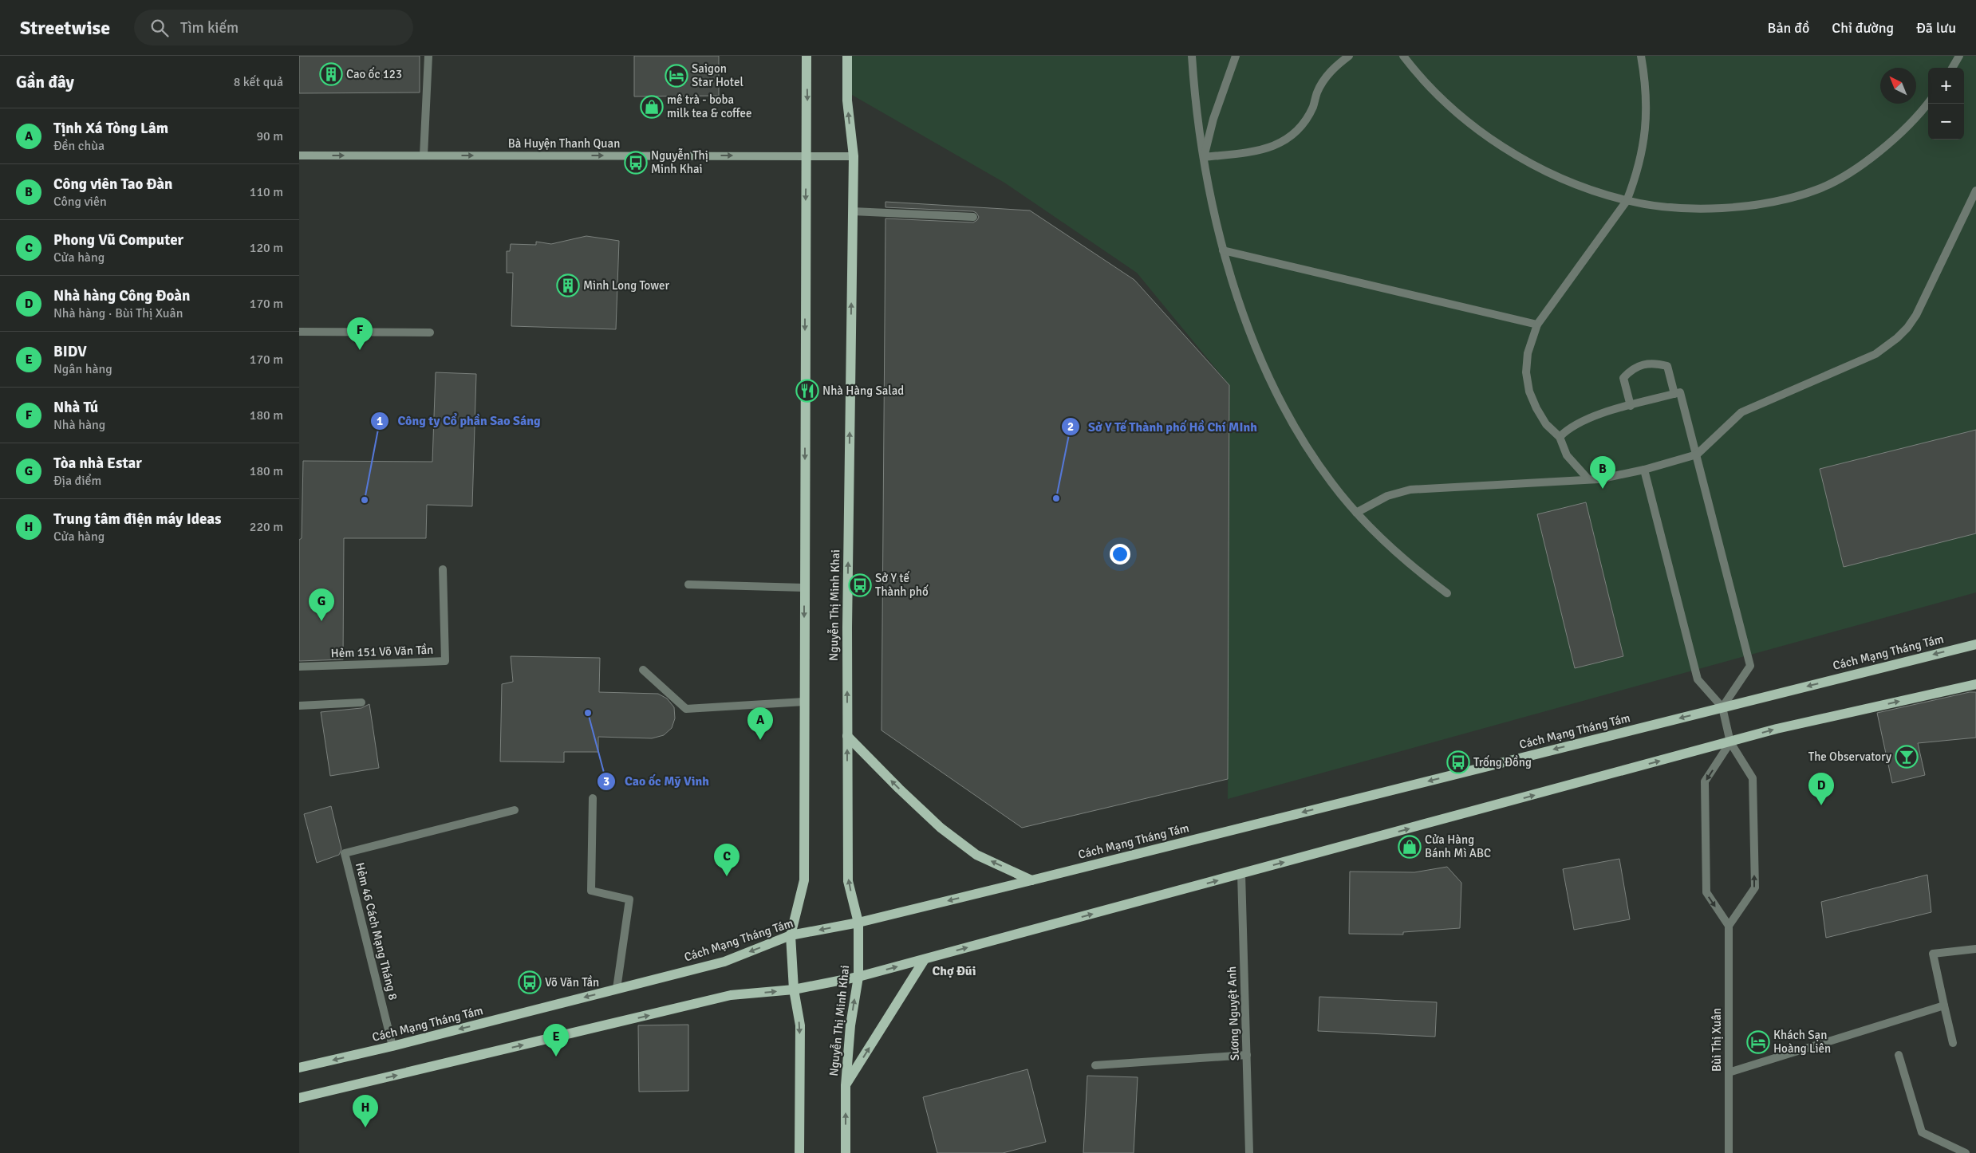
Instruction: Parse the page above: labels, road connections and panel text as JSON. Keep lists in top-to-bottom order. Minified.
{"streets":{"main road":["Bà Huyện Thanh Quan","Nguyễn Thị Minh Khai","Cách Mạng Tháng Tám"],"street":["Hẻm 151 Võ Văn Tần","Hẻm 46 Cách Mạng Tháng 8","Sương Nguyệt Anh","Bùi Thị Xuân"]},"crossings":[["Bà Huyện Thanh Quan","Nguyễn Thị Minh Khai"],["Nguyễn Thị Minh Khai","Cách Mạng Tháng Tám"],["Cách Mạng Tháng Tám","Hẻm 46 Cách Mạng Tháng 8"]],"one_way":["Bà Huyện Thanh Quan"],"districts":["Chợ Đũi"],"places":{"building":["Cao ốc 123","Minh Long Tower"],"hotel":["Saigon Star Hotel","Khách Sạn Hoàng Liên"],"shop":["mê trà - boba milk tea & coffee","Cửa Hàng Bánh Mì ABC"],"bus stop":["Nguyễn Thị Minh Khai","Sở Y tế Thành phố","Trống Đồng","Võ Văn Tần"],"restaurant":["Nhà Hàng Salad"],"other":["Sở Y Tế Thành phố Hồ Chí MInh","Công ty Cổ phần Sao Sáng","Cao ốc Mỹ Vinh"],"bar":["The Observatory"]},"north":"top left","page":{"header":"Streetwise","search":"Tìm kiếm","nav":["Bản đồ","Chỉ đường","Đã lưu"],"heading":["Gần đây","8 kết quả"],"map_buttons":["+","−"],"list":[{"mark":"A","name":"Tịnh Xá Tòng Lâm","note":"Đền chùa","value":"90 m"},{"mark":"B","name":"Công viên Tao Đàn","note":"Công viên","value":"110 m"},{"mark":"C","name":"Phong Vũ Computer","note":"Cửa hàng","value":"120 m"},{"mark":"D","name":"Nhà hàng Công Đoàn","note":"Nhà hàng · Bùi Thị Xuân","value":"170 m"},{"mark":"E","name":"BIDV","note":"Ngân hàng","value":"170 m"},{"mark":"F","name":"Nhà Tú","note":"Nhà hàng","value":"180 m"},{"mark":"G","name":"Tòa nhà Estar","note":"Địa điểm","value":"180 m"},{"mark":"H","name":"Trung tâm điện máy Ideas","note":"Cửa hàng","value":"220 m"}],"pins":["F","B","G","A","D","C","E","H"]}}
